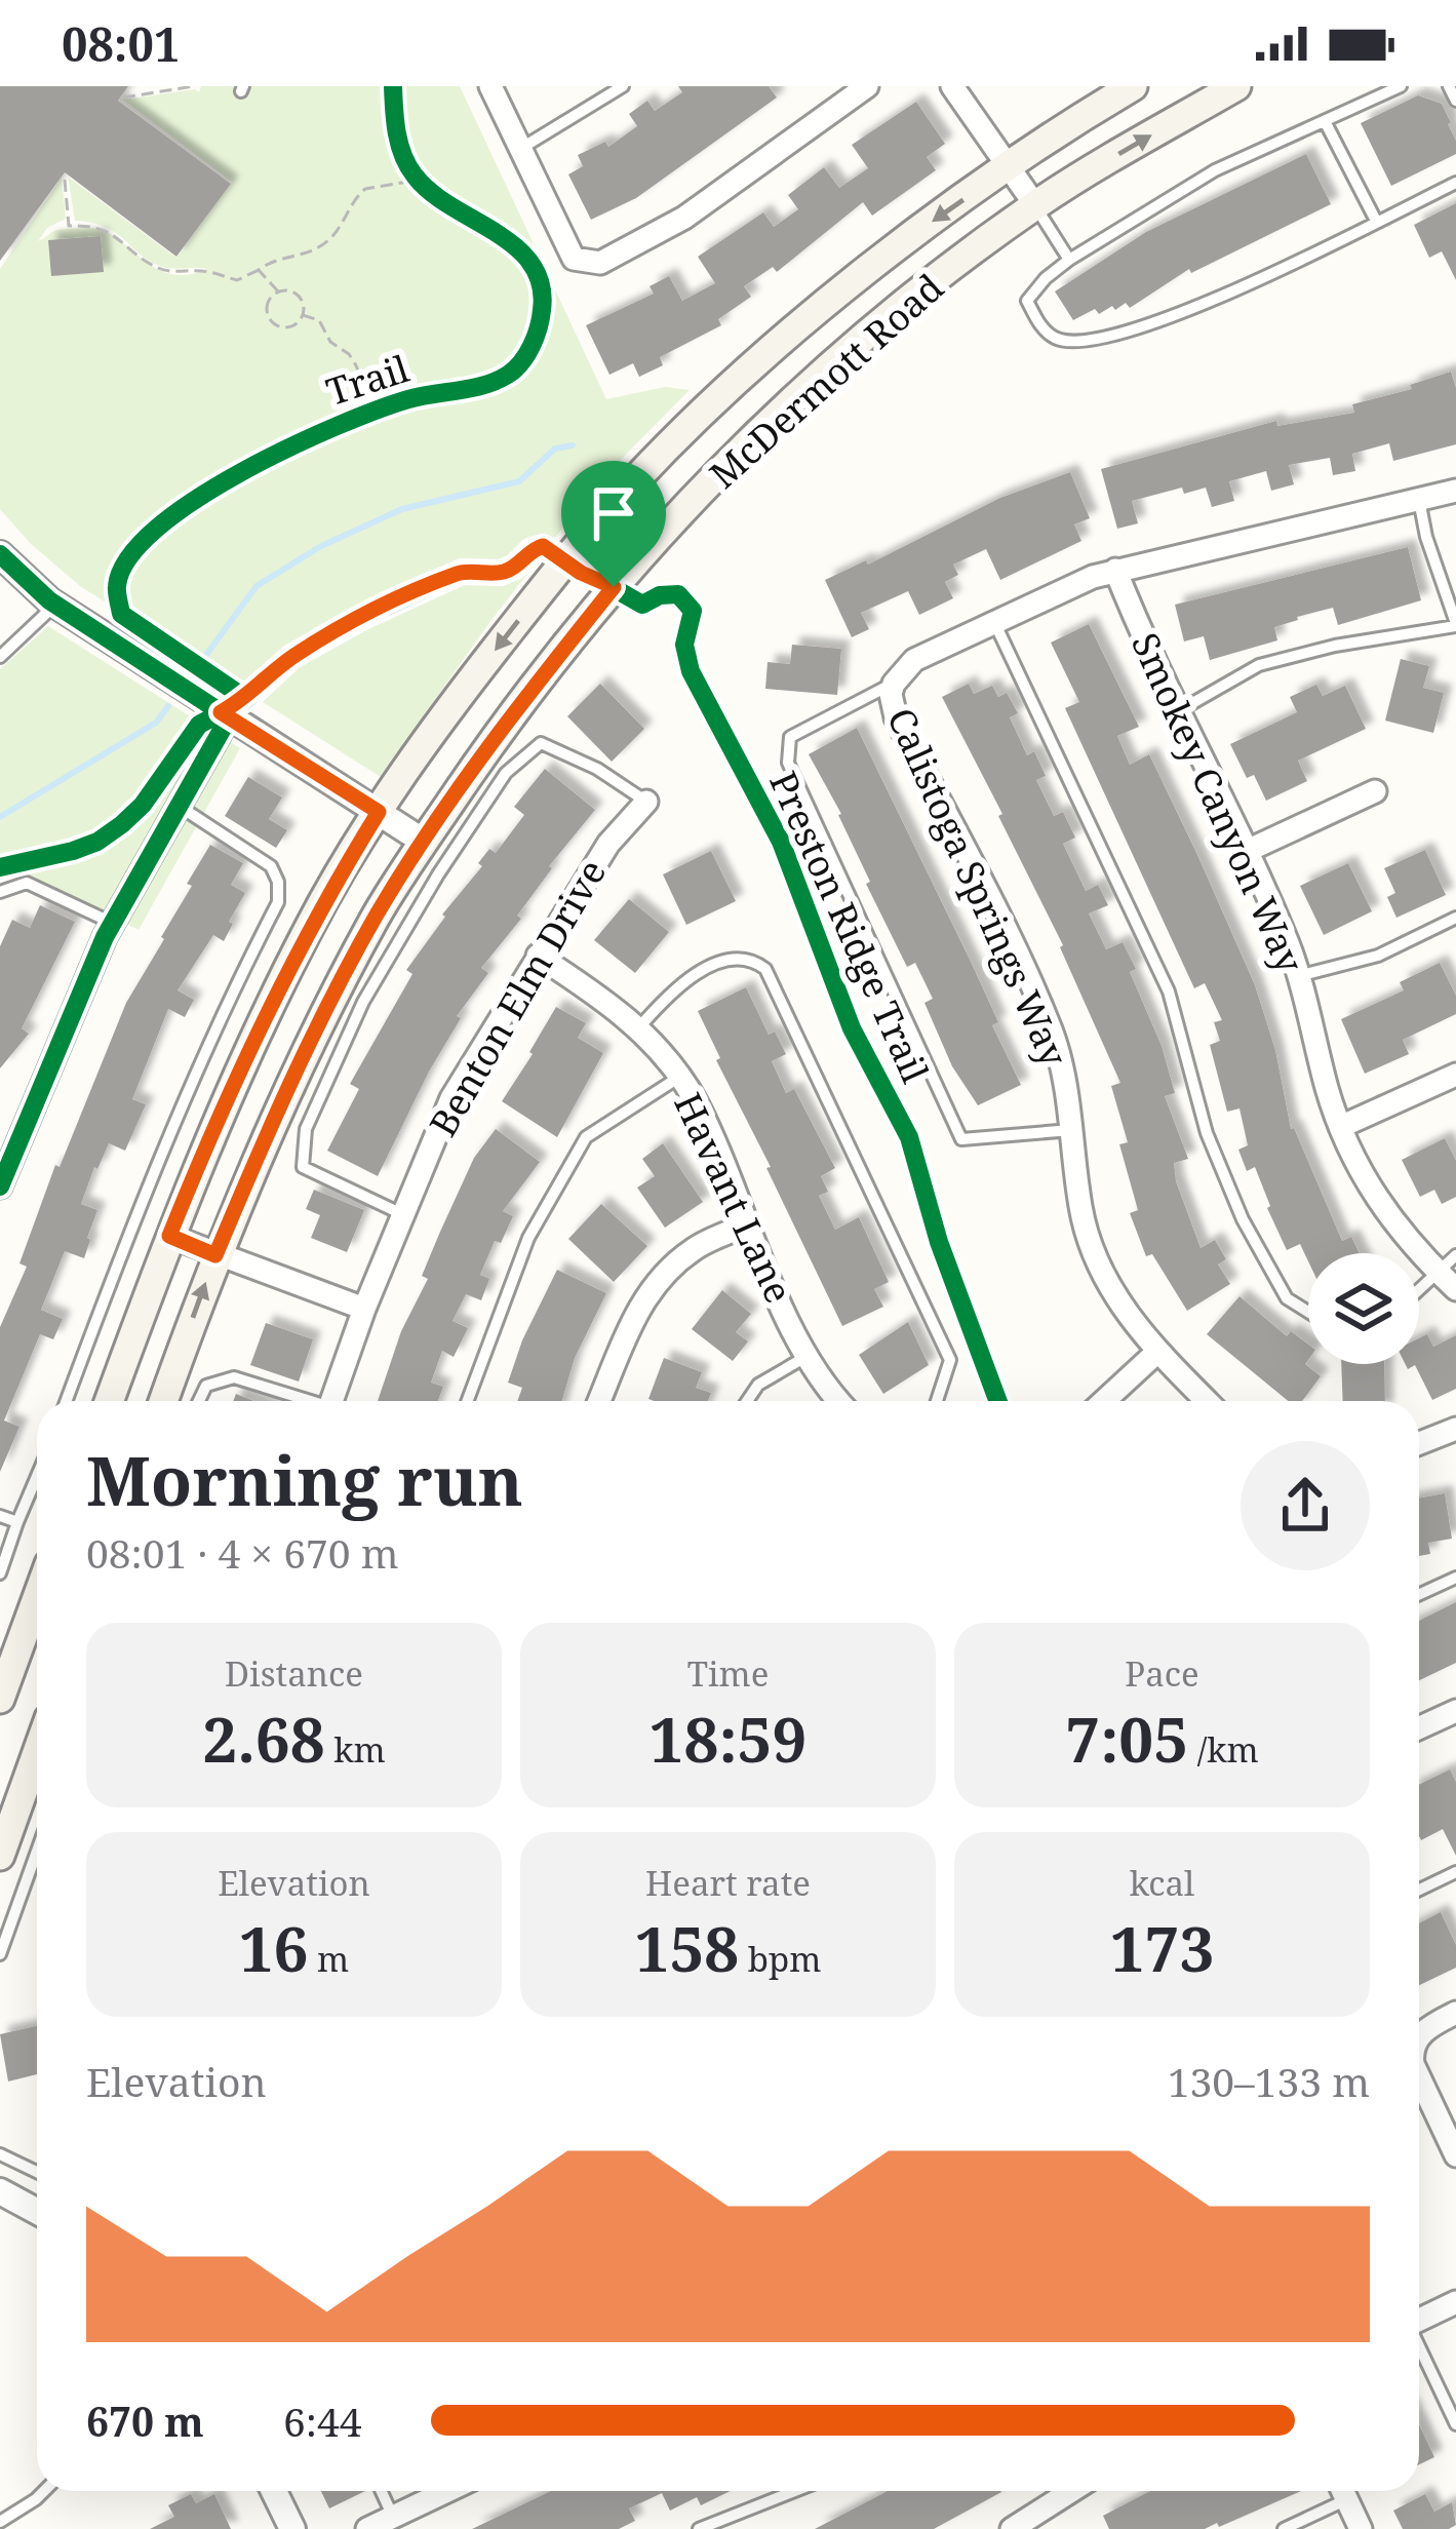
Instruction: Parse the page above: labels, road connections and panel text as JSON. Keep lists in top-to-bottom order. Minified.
{"streets":{"main road":["McDermott Road"],"street":["Smokey Canyon Way","Calistoga Springs Way","Benton Elm Drive","Havant Lane"],"cycle path":["Trail","Preston Ridge Trail"]},"crossings":[["Benton Elm Drive","Havant Lane"]],"page":{"status":"08:01","heading":["Morning run","08:01 · 4 × 670 m"],"stats":[["Distance","2.68 km"],["Time","18:59"],["Pace","7:05 /km"],["Elevation","16 m"],["Heart rate","158 bpm"],["kcal","173"]],"chart":["Elevation","130–133 m"],"list":[{"name":"670 m","note":"6:44"}]}}
